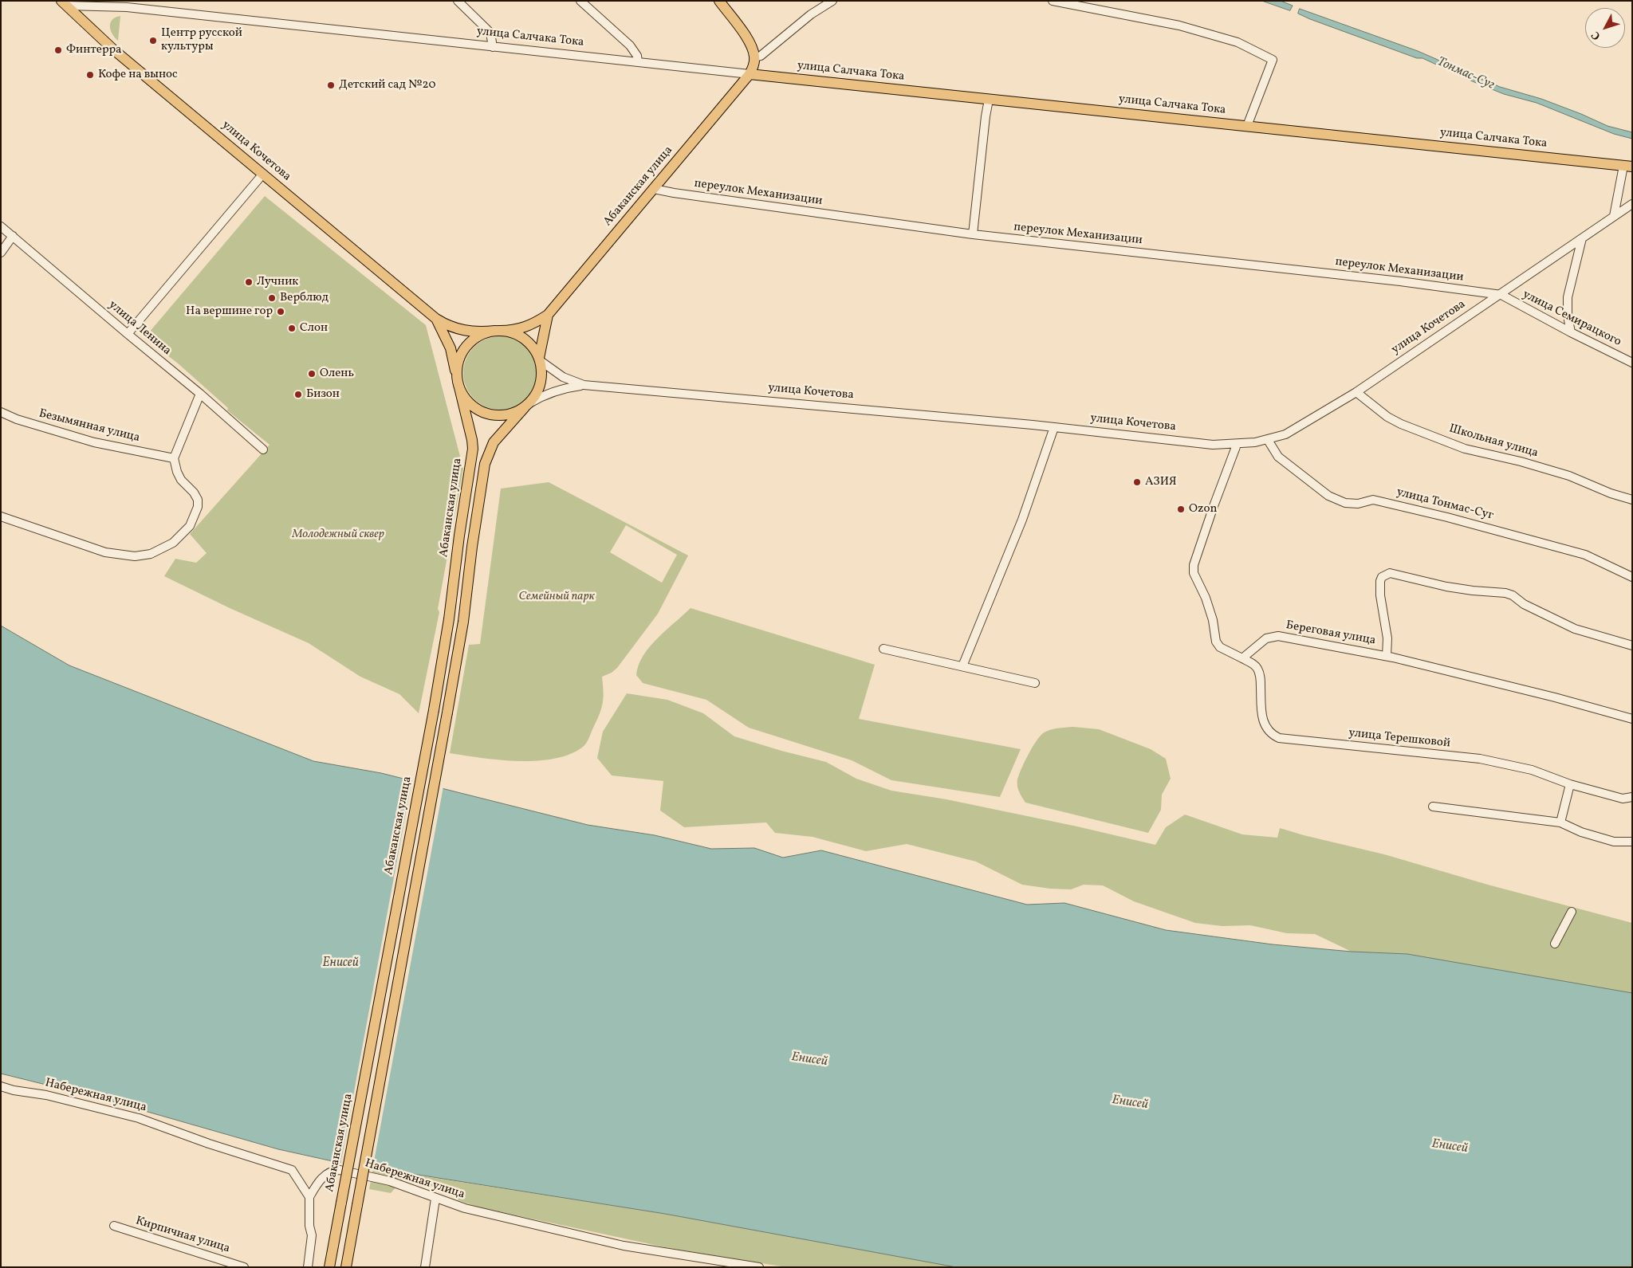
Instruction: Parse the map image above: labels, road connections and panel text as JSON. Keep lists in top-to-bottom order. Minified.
{"streets":{"main road":["улица Салчака Тока","улица Кочетова","Абаканская улица"],"street":["переулок Механизации","улица Семирацкого","улица Ленина","Безымянная улица","Школьная улица","улица Тонмас-Суг","Береговая улица","улица Терешковой","Набережная улица","Кирпичная улица"]},"crossings":[["улица Салчака Тока","улица Кочетова"],["улица Салчака Тока","Абаканская улица"],["улица Кочетова","Абаканская улица"],["улица Кочетова","переулок Механизации"],["улица Кочетова","улица Семирацкого"],["улица Кочетова","Школьная улица"],["улица Кочетова","улица Тонмас-Суг"],["Абаканская улица","переулок Механизации"],["переулок Механизации","улица Семирацкого"],["Береговая улица","улица Терешковой"]],"water":["Тонмас-Суг","Енисей"],"parks":["Молодежный сквер","Семейный парк"],"places":["Центр русской культуры","Финтерра","Кофе на вынос","Детский сад №20","Лучник","Верблюд","На вершине гор","Слон","Олень","Бизон","АЗИЯ","Ozon"],"north":"bottom left"}
